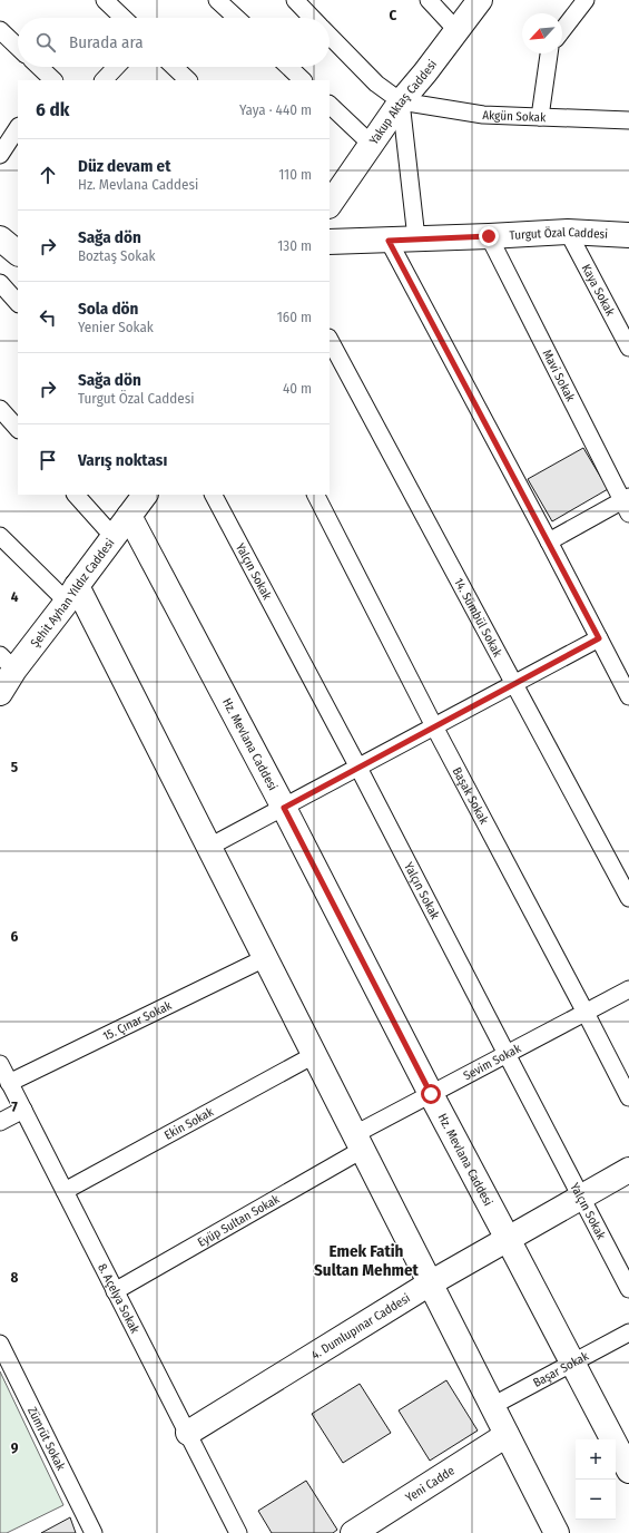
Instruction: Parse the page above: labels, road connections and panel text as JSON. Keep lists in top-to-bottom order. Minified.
{"streets":{"street":["Yakup Aktaş Caddesi","Akgün Sokak","Turgut Özal Caddesi","Kaya Sokak","Mavi Sokak","Yalçın Sokak","Şehit Ayhan Yıldız Caddesi","14. Sümbül Sokak","Hz. Mevlana Caddesi","Başak Sokak","15. Çınar Sokak","Sevim Sokak","Ekin Sokak","Eyüp Sultan Sokak","8. Açelya Sokak","4. Dumlupınar Caddesi","Başar Sokak","Zümrüt Sokak","Yeni Cadde"]},"crossings":[["Yakup Aktaş Caddesi","Akgün Sokak"],["Turgut Özal Caddesi","Kaya Sokak"],["Turgut Özal Caddesi","Mavi Sokak"],["Yalçın Sokak","Sevim Sokak"],["Yalçın Sokak","4. Dumlupınar Caddesi"],["Şehit Ayhan Yıldız Caddesi","Hz. Mevlana Caddesi"],["Hz. Mevlana Caddesi","Sevim Sokak"],["Hz. Mevlana Caddesi","4. Dumlupınar Caddesi"],["Hz. Mevlana Caddesi","Başar Sokak"],["Başak Sokak","Sevim Sokak"],["15. Çınar Sokak","8. Açelya Sokak"],["Sevim Sokak","Eyüp Sultan Sokak"],["Ekin Sokak","8. Açelya Sokak"],["Eyüp Sultan Sokak","8. Açelya Sokak"],["8. Açelya Sokak","4. Dumlupınar Caddesi"]],"districts":["Emek Fatih Sultan Mehmet"],"north":"bottom left","page":{"search":"Burada ara","heading":["6 dk","Yaya · 440 m"],"list":[["Düz devam et","Hz. Mevlana Caddesi","110 m"],["Sağa dön","Boztaş Sokak","130 m"],["Sola dön","Yenier Sokak","160 m"],["Sağa dön","Turgut Özal Caddesi","40 m"],"Varış noktası"],"map_buttons":["+","−"]},"grid":{"columns":["C"],"rows":["4","5","6","7","8","9"]}}
